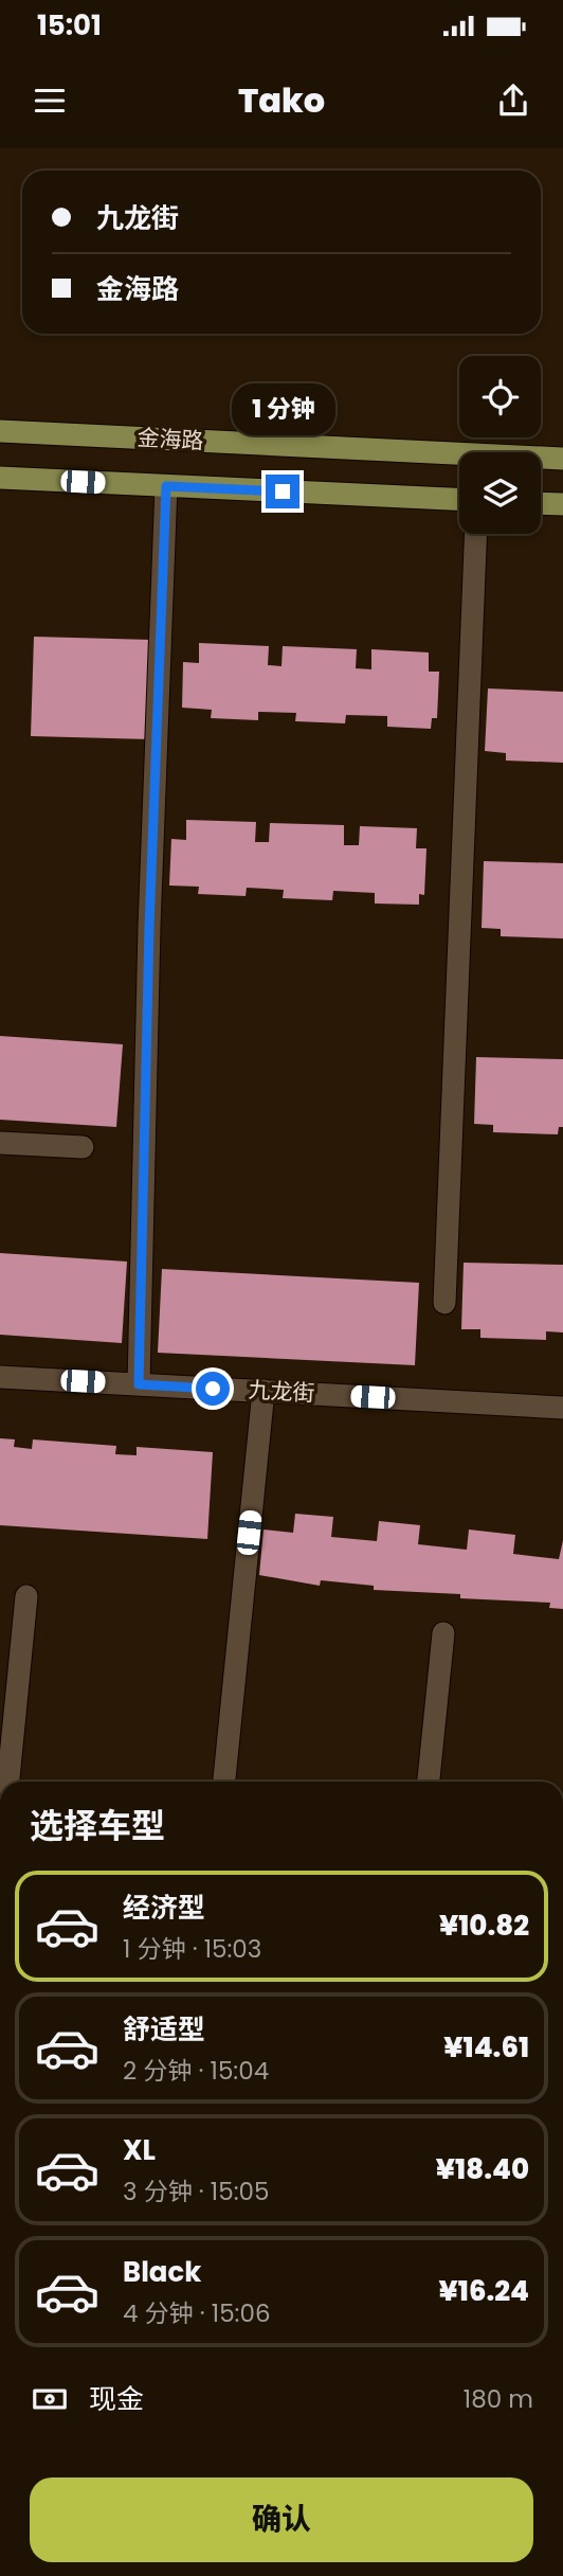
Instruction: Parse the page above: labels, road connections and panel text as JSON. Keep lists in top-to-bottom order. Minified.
{"streets":{"main road":["金海路"],"street":["九龙街"]},"page":{"status":"15:01","header":"Tako","banner":["九龙街","金海路"],"bubble":"1 分钟","heading":"选择车型","list":[{"name":"经济型","note":"1 分钟 · 15:03","value":"¥10.82"},{"name":"舒适型","note":"2 分钟 · 15:04","value":"¥14.61"},{"name":"XL","note":"3 分钟 · 15:05","value":"¥18.40"},{"name":"Black","note":"4 分钟 · 15:06","value":"¥16.24"}],"pay":["现金","180 m"],"buttons":"确认"}}
